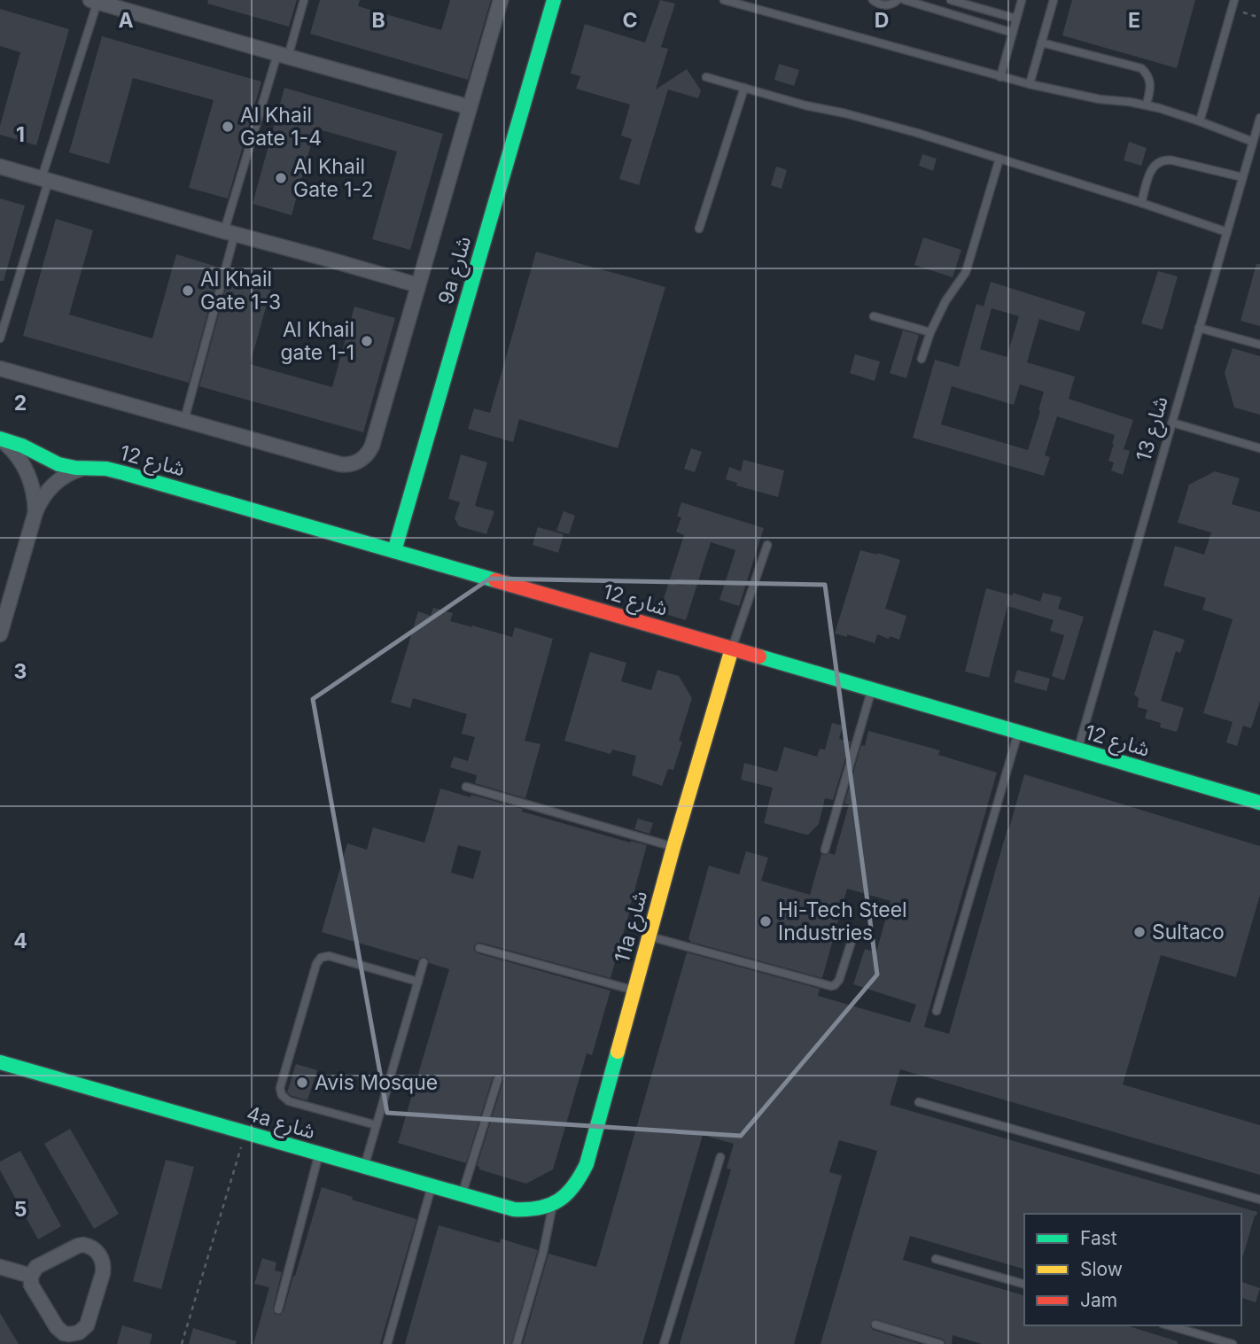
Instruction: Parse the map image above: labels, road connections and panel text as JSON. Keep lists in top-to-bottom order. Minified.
{"streets":{"street":["9a شارع","شارع 12","11a شارع","4a شارع"],"lane":["شارع 13"]},"crossings":[["9a شارع","شارع 12"],["شارع 13","شارع 12"],["شارع 12","11a شارع"],["11a شارع","4a شارع"]],"places":["Al Khail Gate 1-4","Al Khail Gate 1-2","Al Khail Gate 1-3","Al Khail gate 1-1","Hi-Tech Steel Industries","Sultaco","Avis Mosque"],"legend":["Fast","Slow","Jam"],"grid":{"columns":["A","B","C","D","E"],"rows":["1","2","3","4","5"]}}
